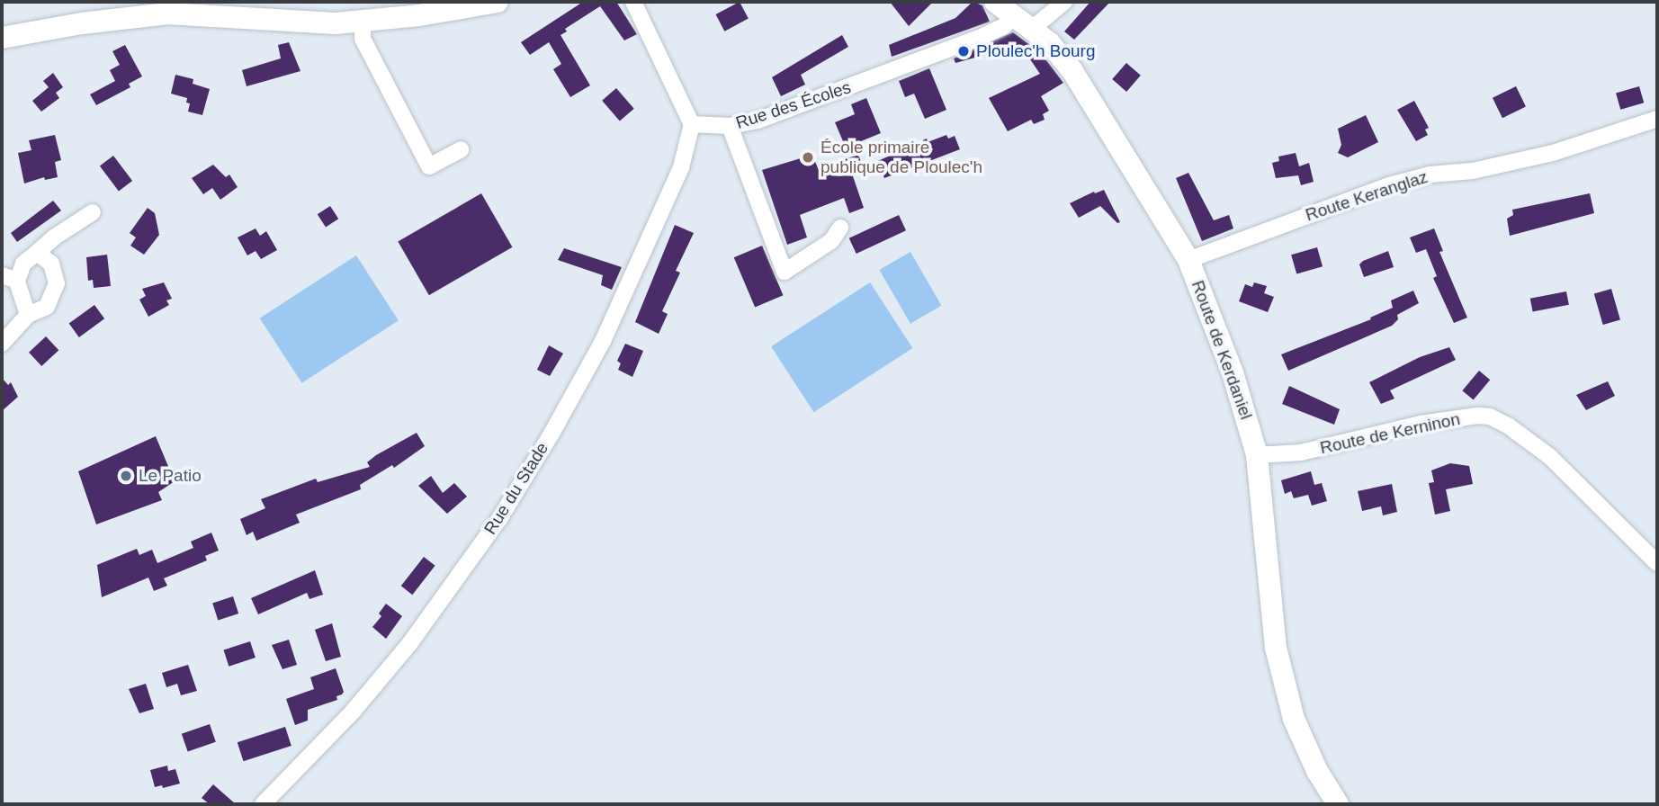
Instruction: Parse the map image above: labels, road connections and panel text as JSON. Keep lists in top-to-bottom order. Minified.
{"streets":{"street":["Rue des Écoles","Route Keranglaz","Route de Kerdaniel","Route de Kerninon","Rue du Stade"]},"crossings":[["Rue des Écoles","Route de Kerdaniel"],["Rue des Écoles","Rue du Stade"],["Route Keranglaz","Route de Kerdaniel"],["Route de Kerdaniel","Route de Kerninon"]],"places":["Ploulec'h Bourg","École primaire publique de Ploulec'h","Le Patio"]}
